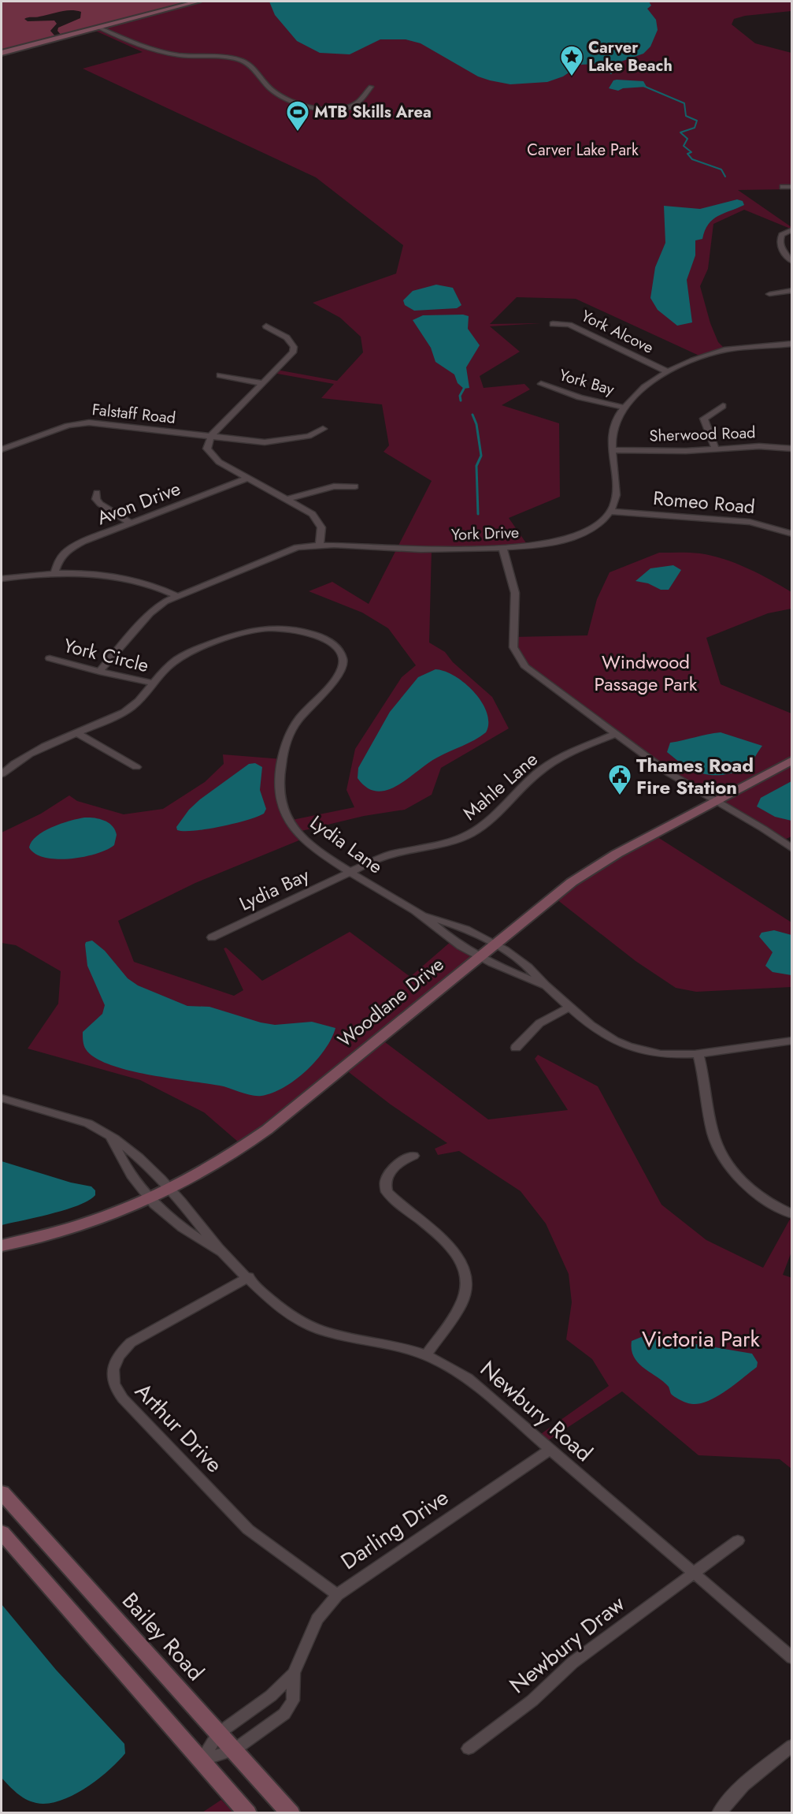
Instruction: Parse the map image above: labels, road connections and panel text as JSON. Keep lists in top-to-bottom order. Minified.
{"streets":{"street":["York Alcove","York Bay","Falstaff Road","Sherwood Road","Romeo Road","Avon Drive","York Drive","York Circle","Mahle Lane","Lydia Lane","Lydia Bay","Woodlane Drive","Newbury Road","Arthur Drive","Darling Drive","Bailey Road","Newbury Draw"]},"crossings":[["Romeo Road","York Drive"],["York Drive","York Circle"],["York Circle","Lydia Lane"],["Mahle Lane","Lydia Lane"],["Mahle Lane","Lydia Bay"],["Lydia Lane","Lydia Bay"],["Lydia Lane","Woodlane Drive"],["Woodlane Drive","Newbury Road"],["Newbury Road","Arthur Drive"],["Newbury Road","Darling Drive"],["Newbury Road","Newbury Draw"],["Arthur Drive","Darling Drive"],["Darling Drive","Bailey Road"]],"parks":["Carver Lake Park","Windwood Passage Park","Victoria Park"],"places":{"place":["Carver Lake Beach"],"sports":["MTB Skills Area"],"public building":["Thames Road Fire Station"]}}
